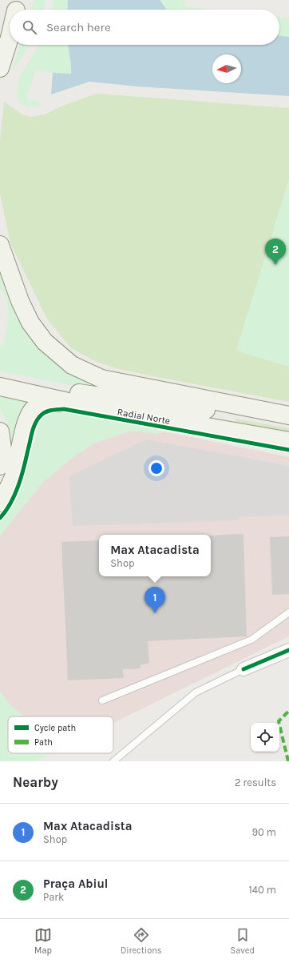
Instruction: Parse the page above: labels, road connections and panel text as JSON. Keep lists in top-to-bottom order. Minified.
{"streets":{"main road":["Radial Norte"]},"legend":["Cycle path","Path"],"north":"left","page":{"search":"Search here","pins":["2","1"],"popup":["Max Atacadista","Shop"],"heading":["Nearby","2 results"],"list":[{"mark":"1","name":"Max Atacadista","note":"Shop","value":"90 m"},{"mark":"2","name":"Praça Abiul","note":"Park","value":"140 m"}],"nav":["Map","Directions","Saved"]}}
